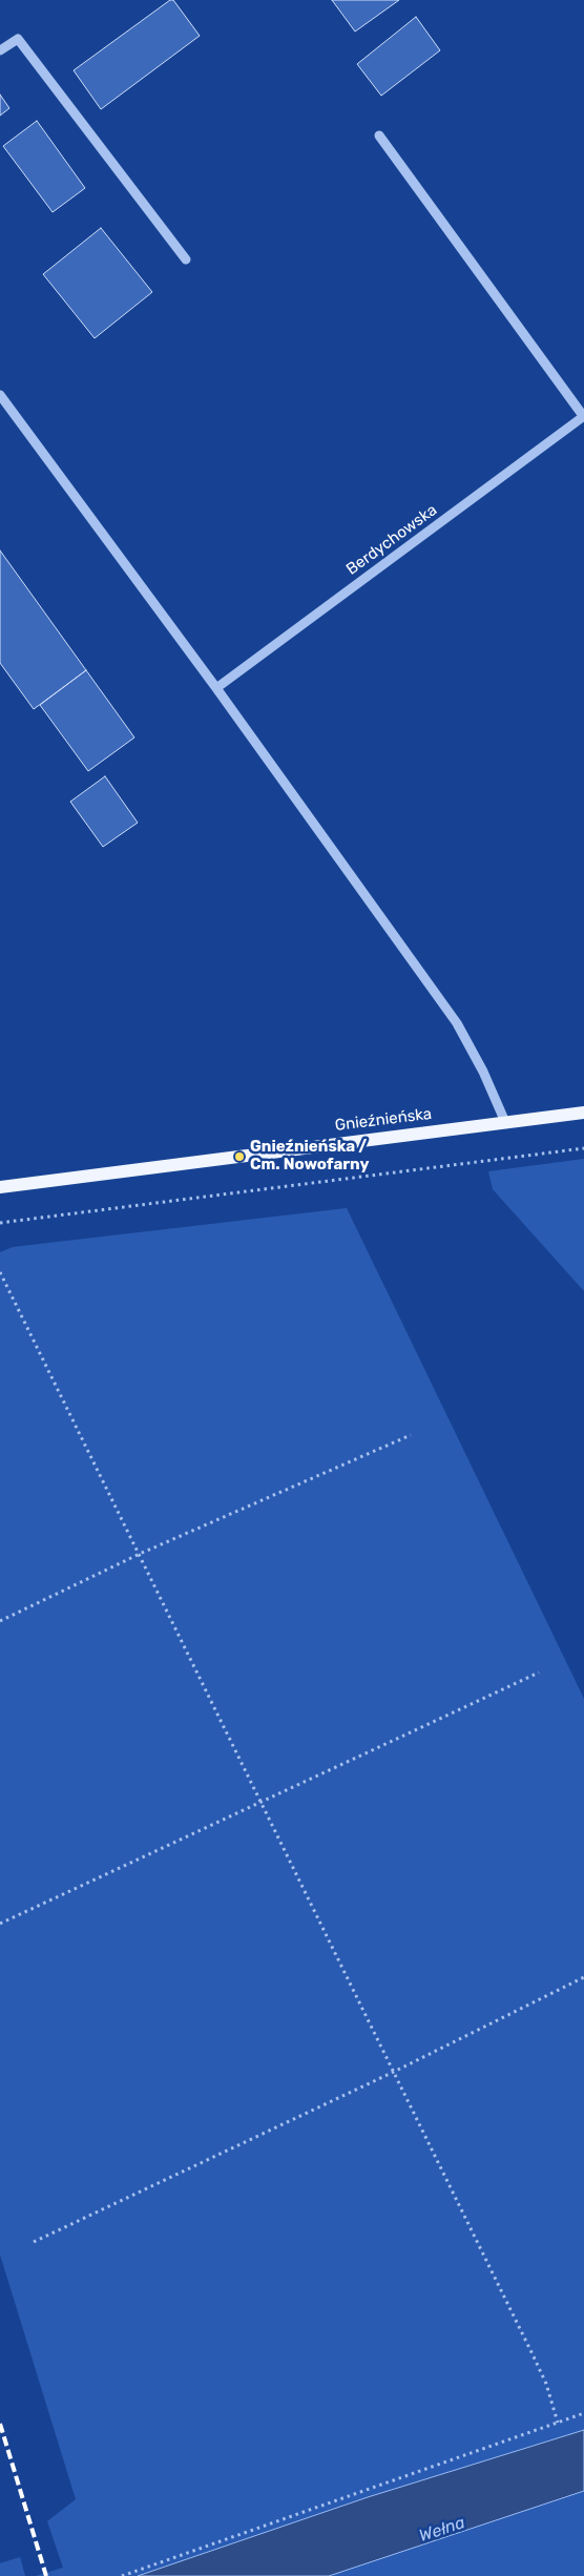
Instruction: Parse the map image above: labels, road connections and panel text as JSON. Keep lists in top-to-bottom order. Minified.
{"streets":{"main road":["Gnieźnieńska"],"street":["Berdychowska"]},"water":["Wełna"],"places":["Gnieźnieńska / Cm. Nowofarny"]}
